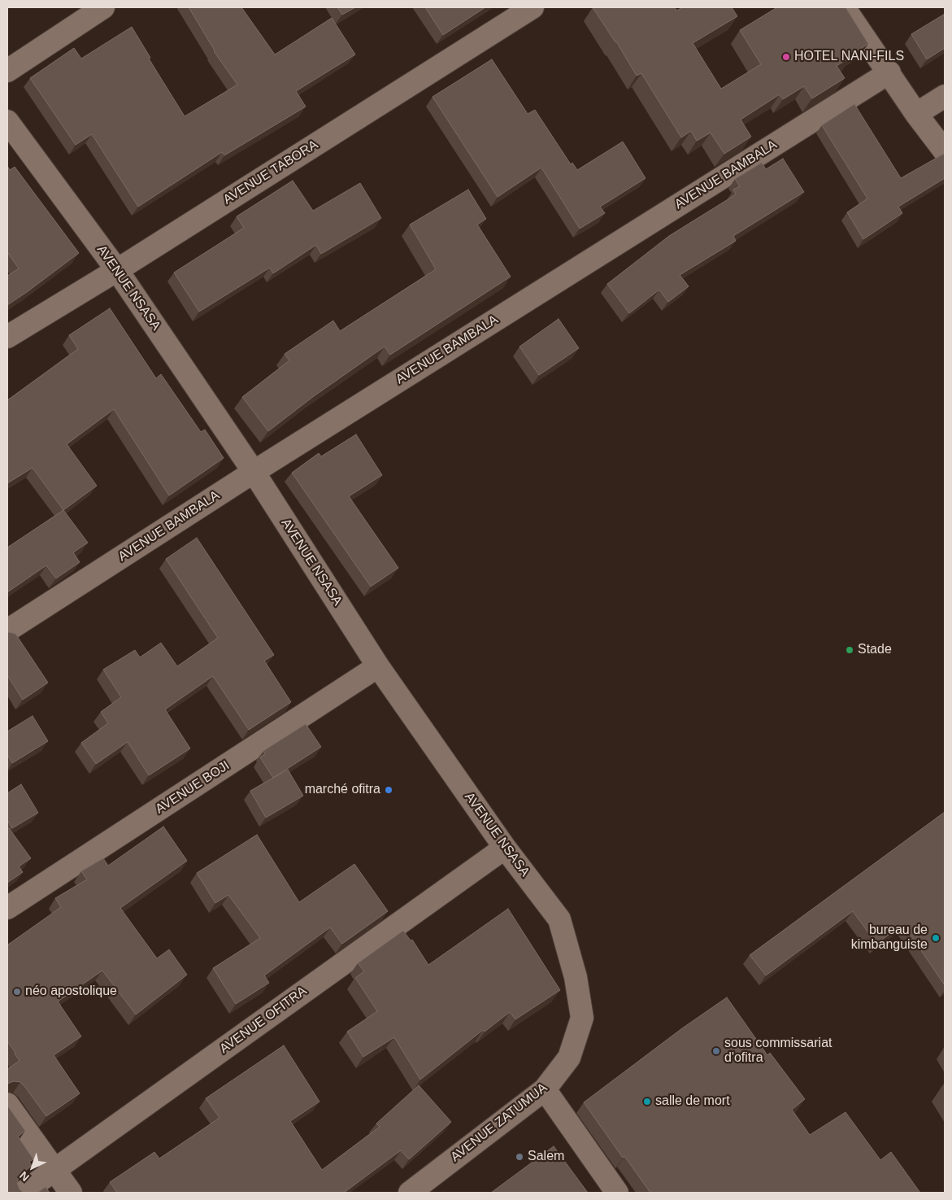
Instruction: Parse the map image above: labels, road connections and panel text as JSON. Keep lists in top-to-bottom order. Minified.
{"streets":{"street":["AVENUE TABORA","AVENUE BAMBALA","AVENUE NSASA","AVENUE BOJI","AVENUE OFITRA","AVENUE ZATUMUA"]},"crossings":[["AVENUE TABORA","AVENUE NSASA"],["AVENUE BAMBALA","AVENUE NSASA"],["AVENUE NSASA","AVENUE BOJI"],["AVENUE NSASA","AVENUE OFITRA"],["AVENUE NSASA","AVENUE ZATUMUA"]],"places":["HOTEL NANI-FILS","Stade","marché ofitra","bureau de kimbanguiste","néo apostolique","sous commissariat d'ofitra","salle de mort","Salem"],"north":"bottom left"}
